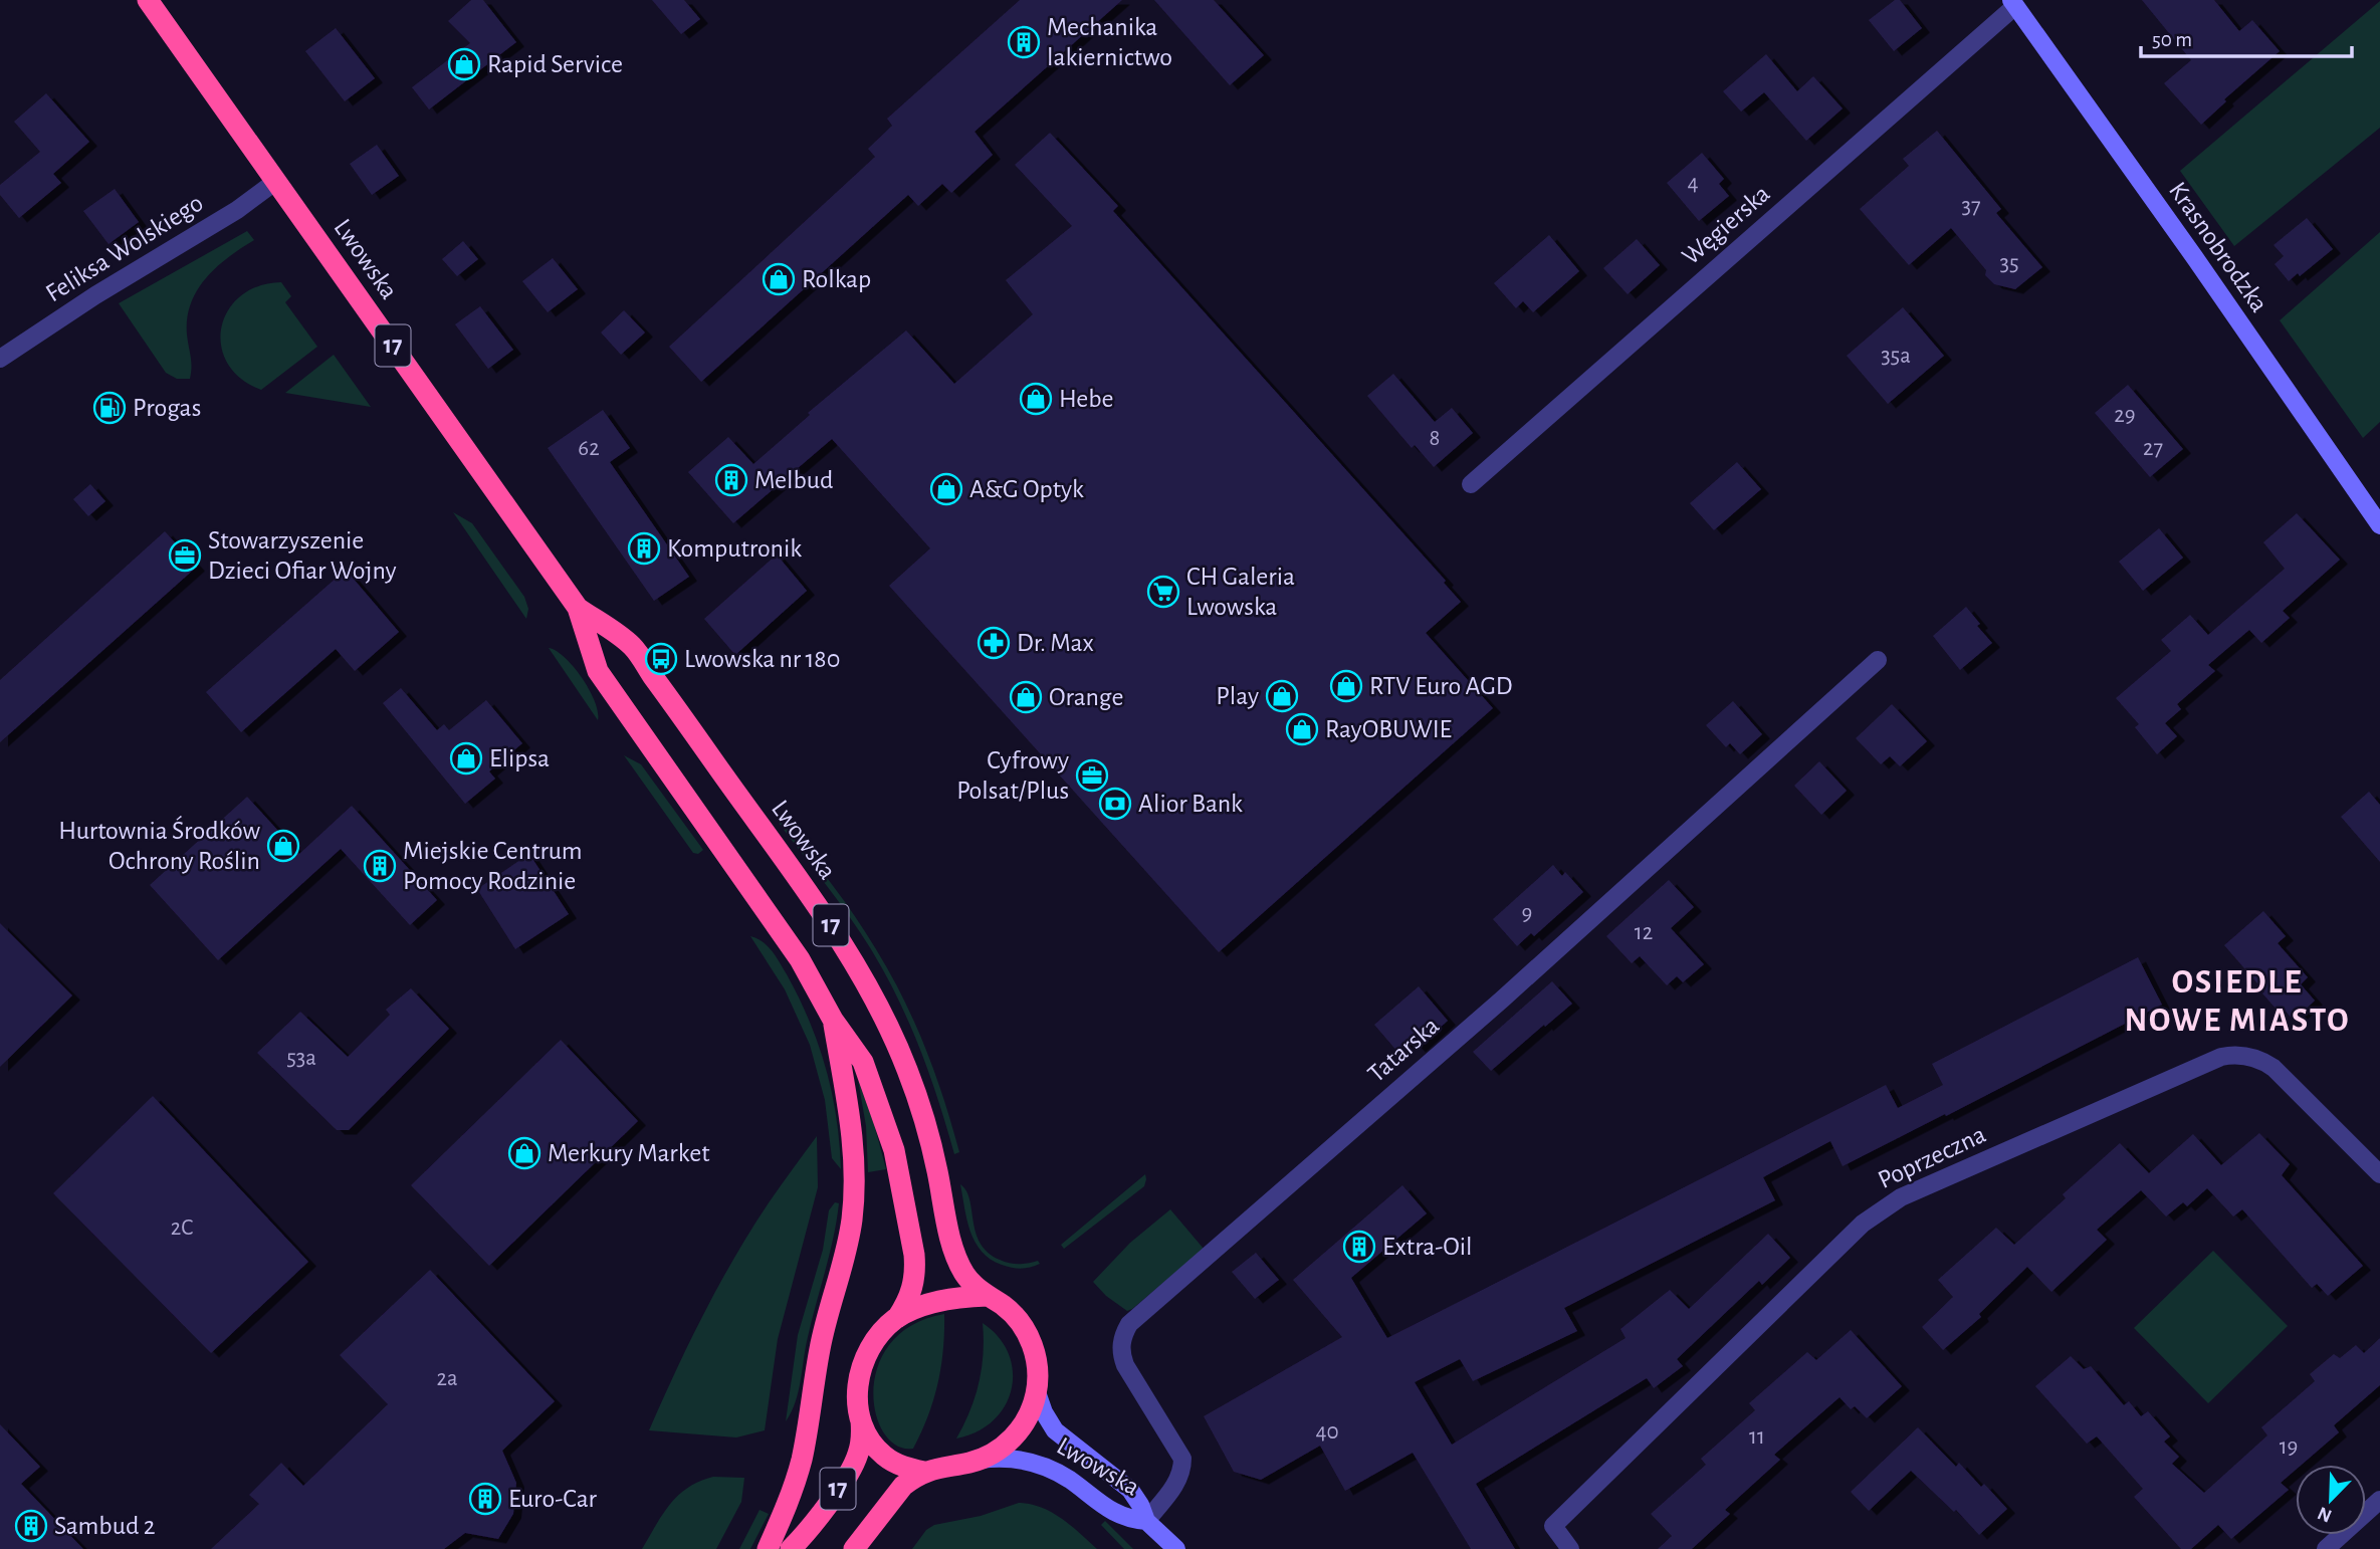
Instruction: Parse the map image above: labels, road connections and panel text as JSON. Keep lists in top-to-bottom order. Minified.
{"streets":{"highway":["Lwowska","17"],"street":["Węgierska","Krasnobrodzka","Feliksa Wolskiego","Tatarska","Poprzeczna"]},"crossings":[["Węgierska","Krasnobrodzka"],["Feliksa Wolskiego","Lwowska"],["Feliksa Wolskiego","17"],["Lwowska","17"],["Lwowska","Tatarska"]],"districts":["OSIEDLE NOWE MIASTO"],"places":{"building":["Mechanika lakiernictwo","Melbud","Komputronik","Miejskie Centrum Pomocy Rodzinie","Extra-Oil","Euro-Car","Sambud 2"],"shop":["Rapid Service","Rolkap","Hebe","A&G Optyk","RTV Euro AGD","Play","Orange","RayOBUWIE","Elipsa","Hurtownia Środków Ochrony Roślin","Merkury Market"],"fuel station":["Progas"],"office":["Stowarzyszenie Dzieci Ofiar Wojny","Cyfrowy Polsat/Plus"],"supermarket":["CH Galeria Lwowska"],"pharmacy":["Dr. Max"],"bus stop":["Lwowska nr 180"],"bank":["Alior Bank"]},"house_numbers":["4","37","35","35a","29","8","62","27","9","12","53a","2C","2a","40","11","19"],"scale_bar":"50 m","north":"bottom left"}
